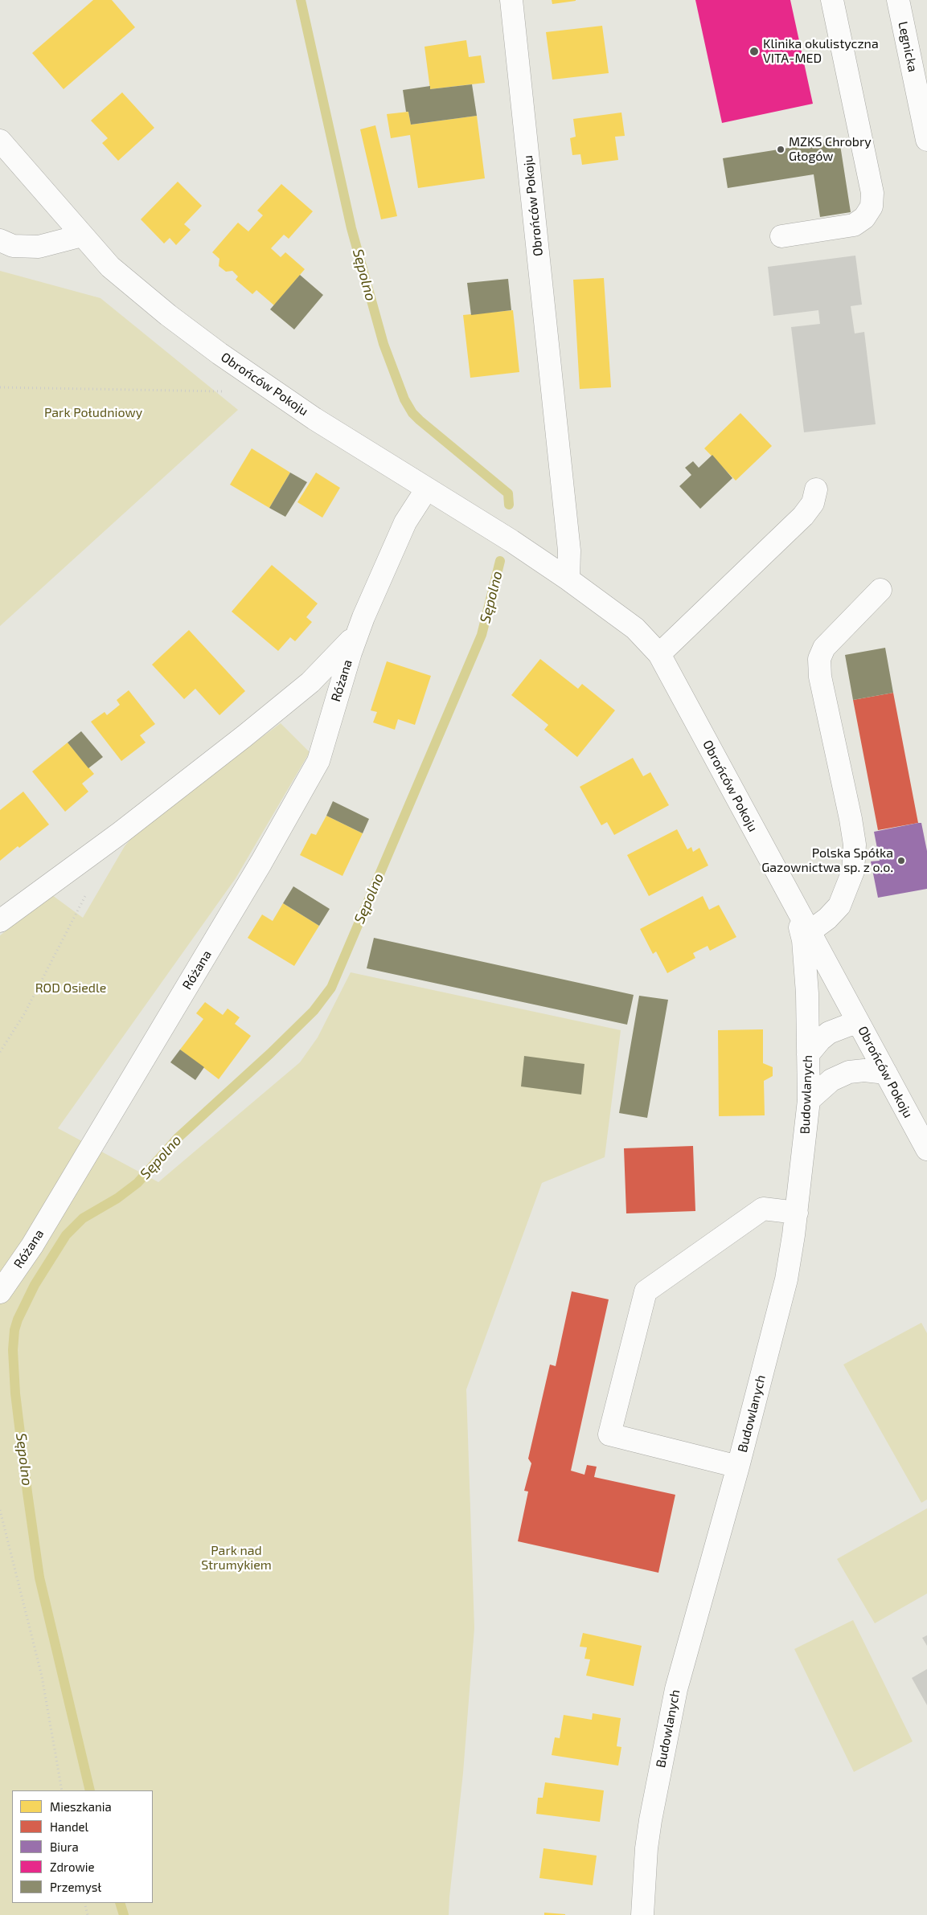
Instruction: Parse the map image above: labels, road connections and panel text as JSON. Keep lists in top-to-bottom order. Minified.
{"streets":{"street":["Legnicka","Obrońców Pokoju","Różana","Budowlanych"]},"crossings":[["Obrońców Pokoju","Różana"],["Obrońców Pokoju","Budowlanych"]],"water":["Sępolno"],"parks":["Park Południowy","ROD Osiedle","Park nad Strumykiem"],"places":["Klinika okulistyczna VITA-MED","MZKS Chrobry Głogów","Polska Spółka Gazownictwa sp. z o.o."],"legend":["Mieszkania","Handel","Biura","Zdrowie","Przemysł"]}
